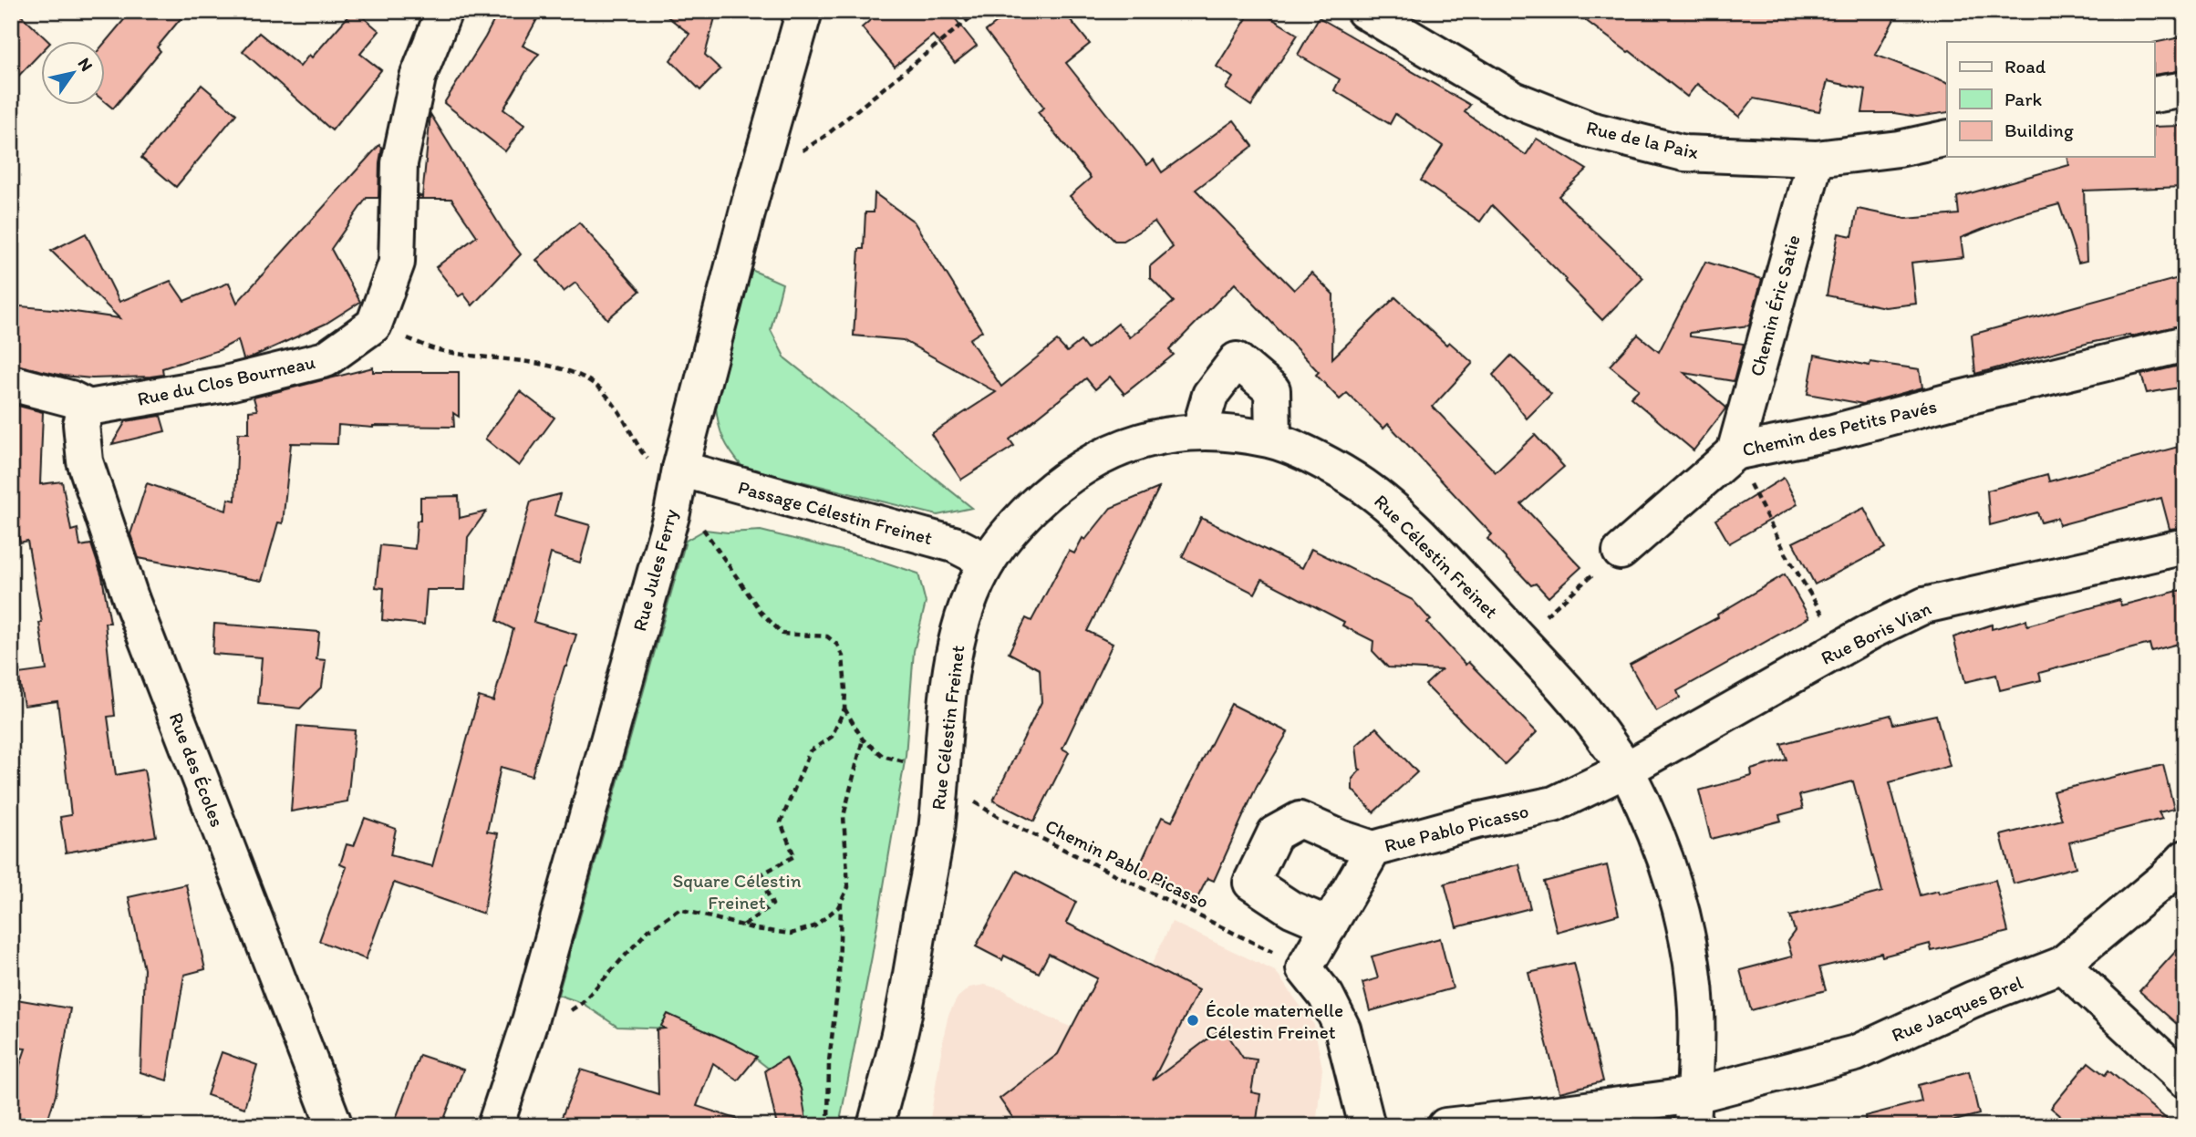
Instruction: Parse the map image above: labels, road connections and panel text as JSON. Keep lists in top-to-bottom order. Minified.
{"streets":{"street":["Rue de la Paix","Chemin Éric Satie","Rue du Clos Bourneau","Chemin des Petits Pavés","Passage Célestin Freinet","Rue Célestin Freinet","Rue Jules Ferry","Rue Boris Vian","Rue des Écoles","Rue Pablo Picasso","Rue Jacques Brel"],"path":["Chemin Pablo Picasso"]},"crossings":[["Rue de la Paix","Chemin Éric Satie"],["Chemin Éric Satie","Chemin des Petits Pavés"],["Rue du Clos Bourneau","Rue des Écoles"],["Passage Célestin Freinet","Rue Célestin Freinet"],["Passage Célestin Freinet","Rue Jules Ferry"],["Rue Célestin Freinet","Rue Boris Vian"],["Rue Célestin Freinet","Rue Pablo Picasso"],["Rue Célestin Freinet","Chemin Pablo Picasso"],["Rue Célestin Freinet","Rue Jacques Brel"],["Rue Boris Vian","Rue Pablo Picasso"],["Rue Pablo Picasso","Chemin Pablo Picasso"]],"parks":["Square Célestin Freinet"],"places":["École maternelle Célestin Freinet"],"legend":["Road","Park","Building"],"north":"top right"}
